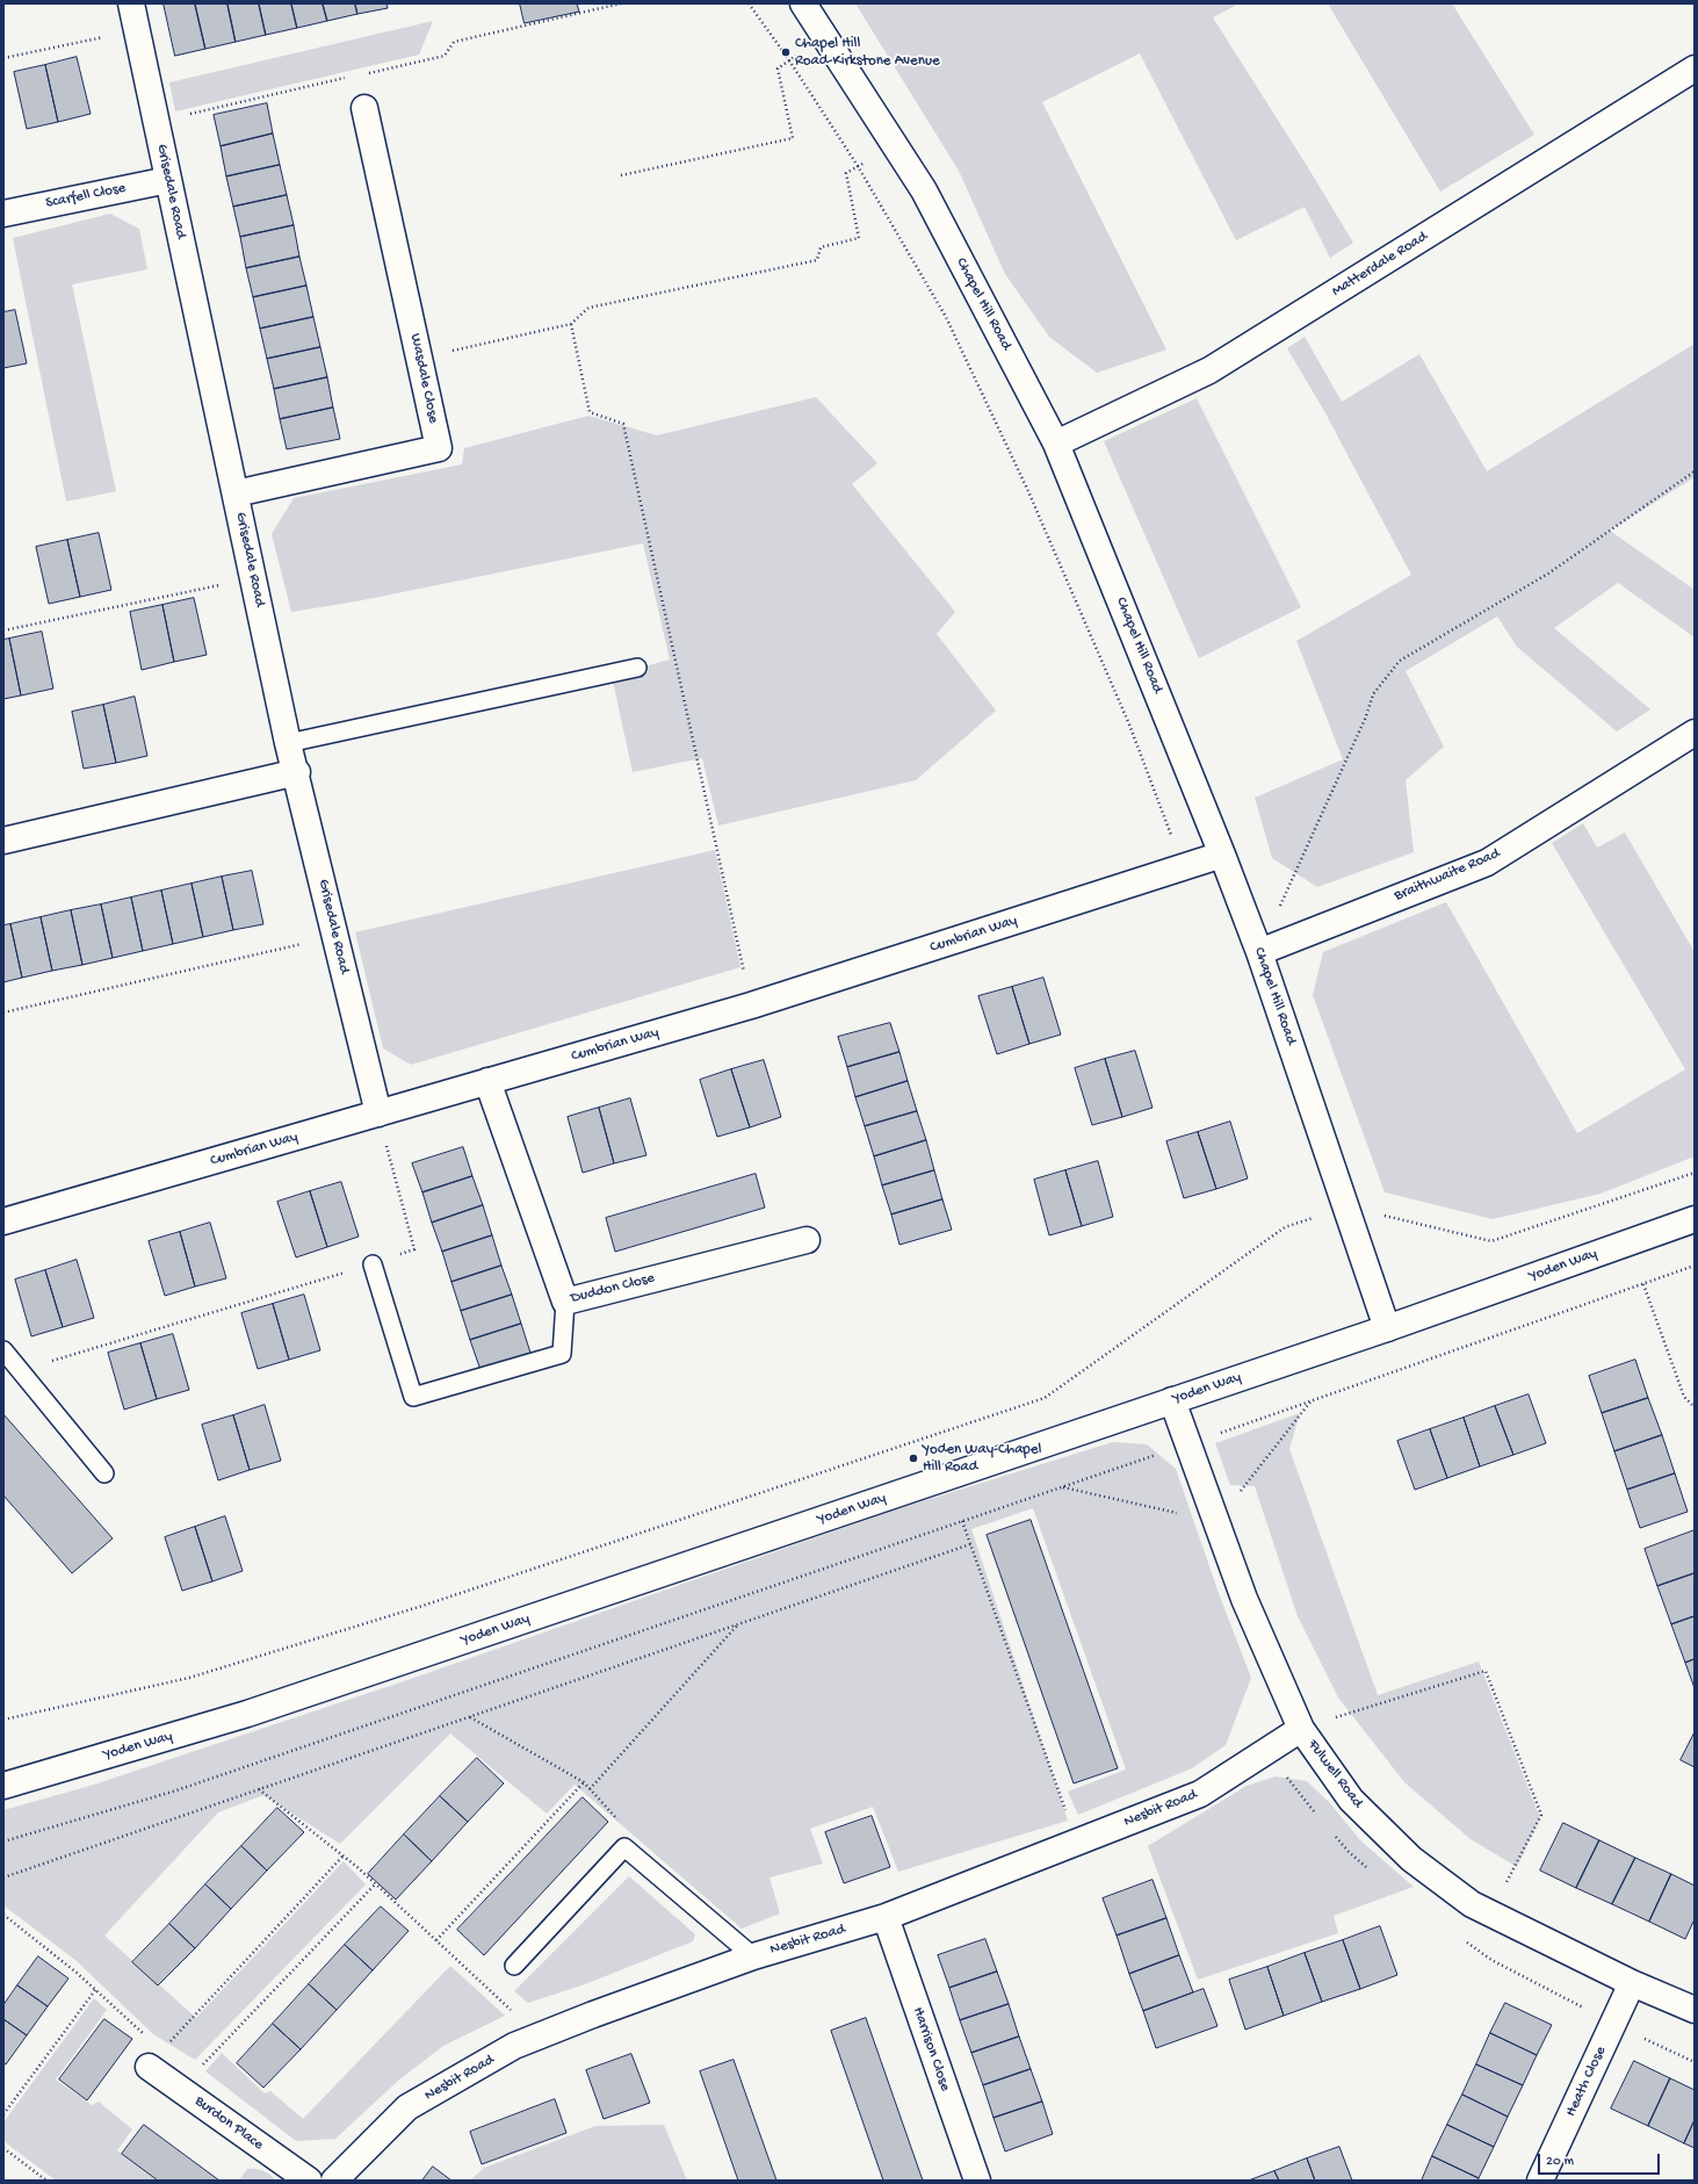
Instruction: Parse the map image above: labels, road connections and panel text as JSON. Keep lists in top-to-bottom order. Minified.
{"streets":{"street":["Grisedale Road","Scarfell Close","Matterdale Road","Chapel Hill Road","Wasdale Close","Braithwaite Road","Cumbrian Way","Yoden Way","Duddon Close","Fulwell Road","Nesbit Road","Harrison Close","Heath Close","Burdon Place"]},"crossings":[["Grisedale Road","Scarfell Close"],["Grisedale Road","Wasdale Close"],["Grisedale Road","Cumbrian Way"],["Matterdale Road","Chapel Hill Road"],["Chapel Hill Road","Braithwaite Road"],["Chapel Hill Road","Cumbrian Way"],["Chapel Hill Road","Yoden Way"],["Cumbrian Way","Duddon Close"],["Yoden Way","Fulwell Road"],["Fulwell Road","Nesbit Road"],["Fulwell Road","Heath Close"],["Nesbit Road","Harrison Close"]],"places":["Chapel Hill Road-Kirkstone Avenue","Yoden Way-Chapel Hill Road"],"scale_bar":"20 m"}
